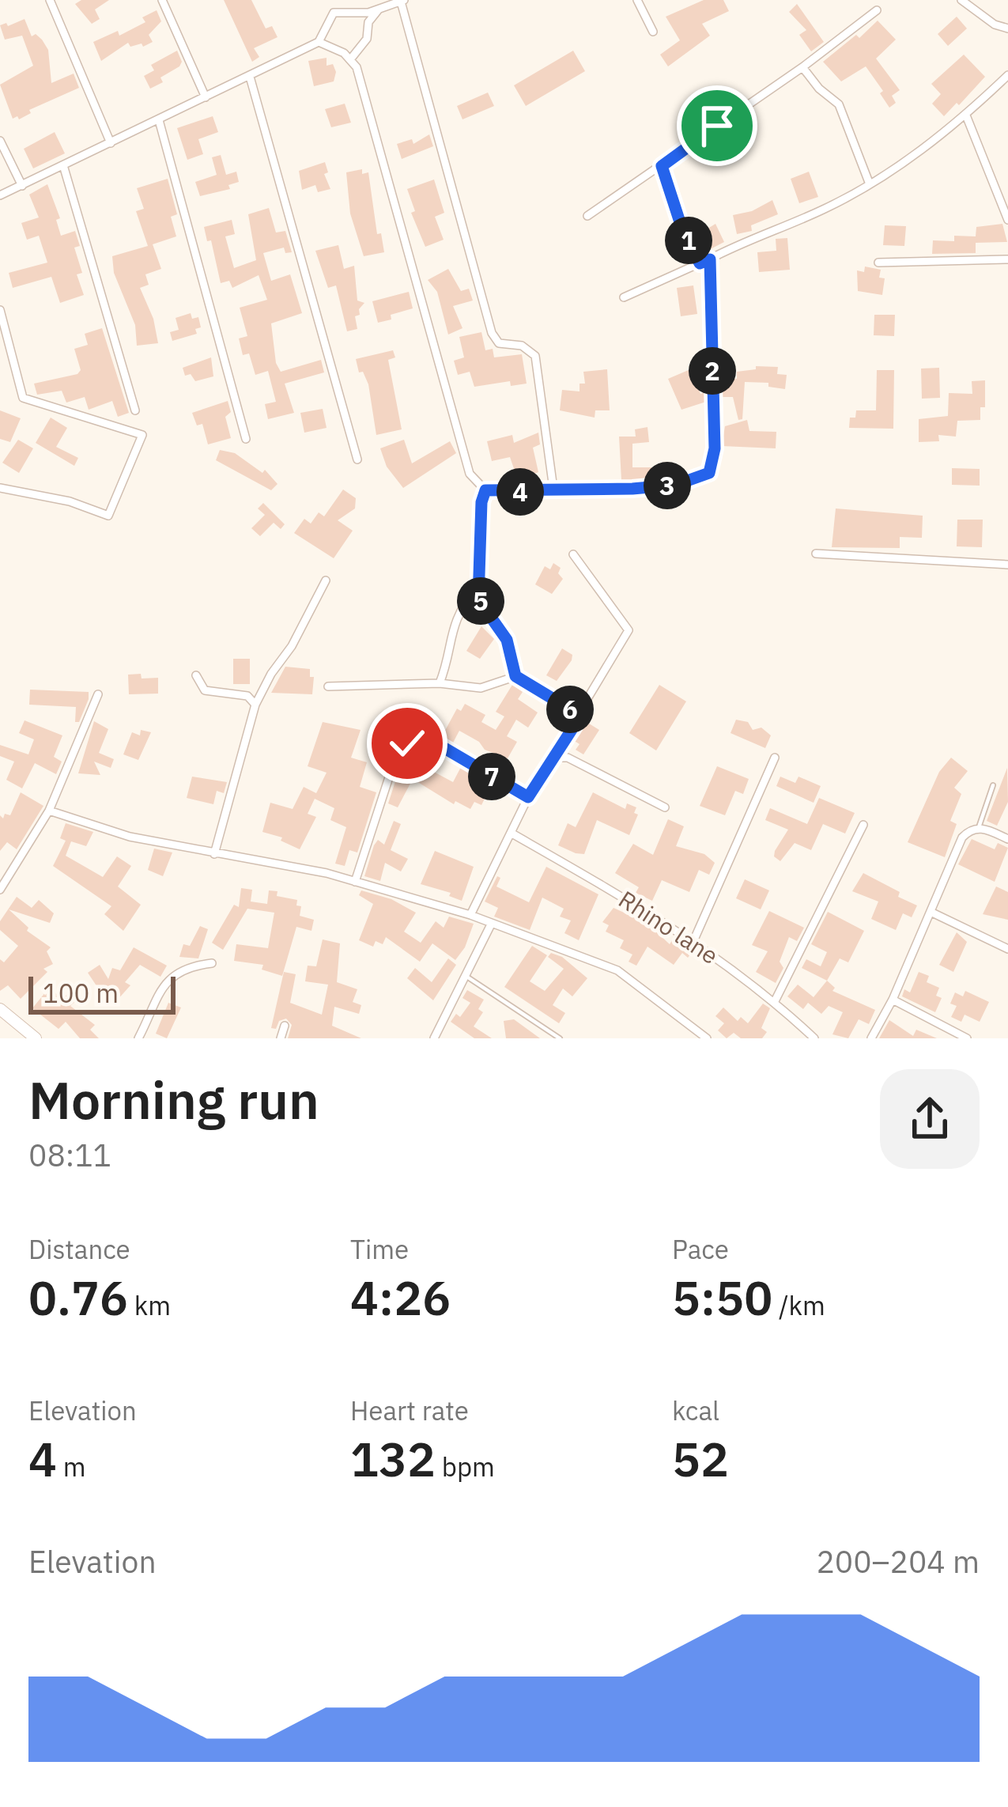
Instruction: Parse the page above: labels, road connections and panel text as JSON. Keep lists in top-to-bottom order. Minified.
{"streets":{"street":["Rhino lane"]},"scale_bar":"100 m","page":{"pins":["1","2","3","4","5","6","7"],"scale":"100 m","heading":["Morning run","08:11"],"stats":[["Distance","0.76 km"],["Time","4:26"],["Pace","5:50 /km"],["Elevation","4 m"],["Heart rate","132 bpm"],["kcal","52"]],"chart":["Elevation","200–204 m"]}}
